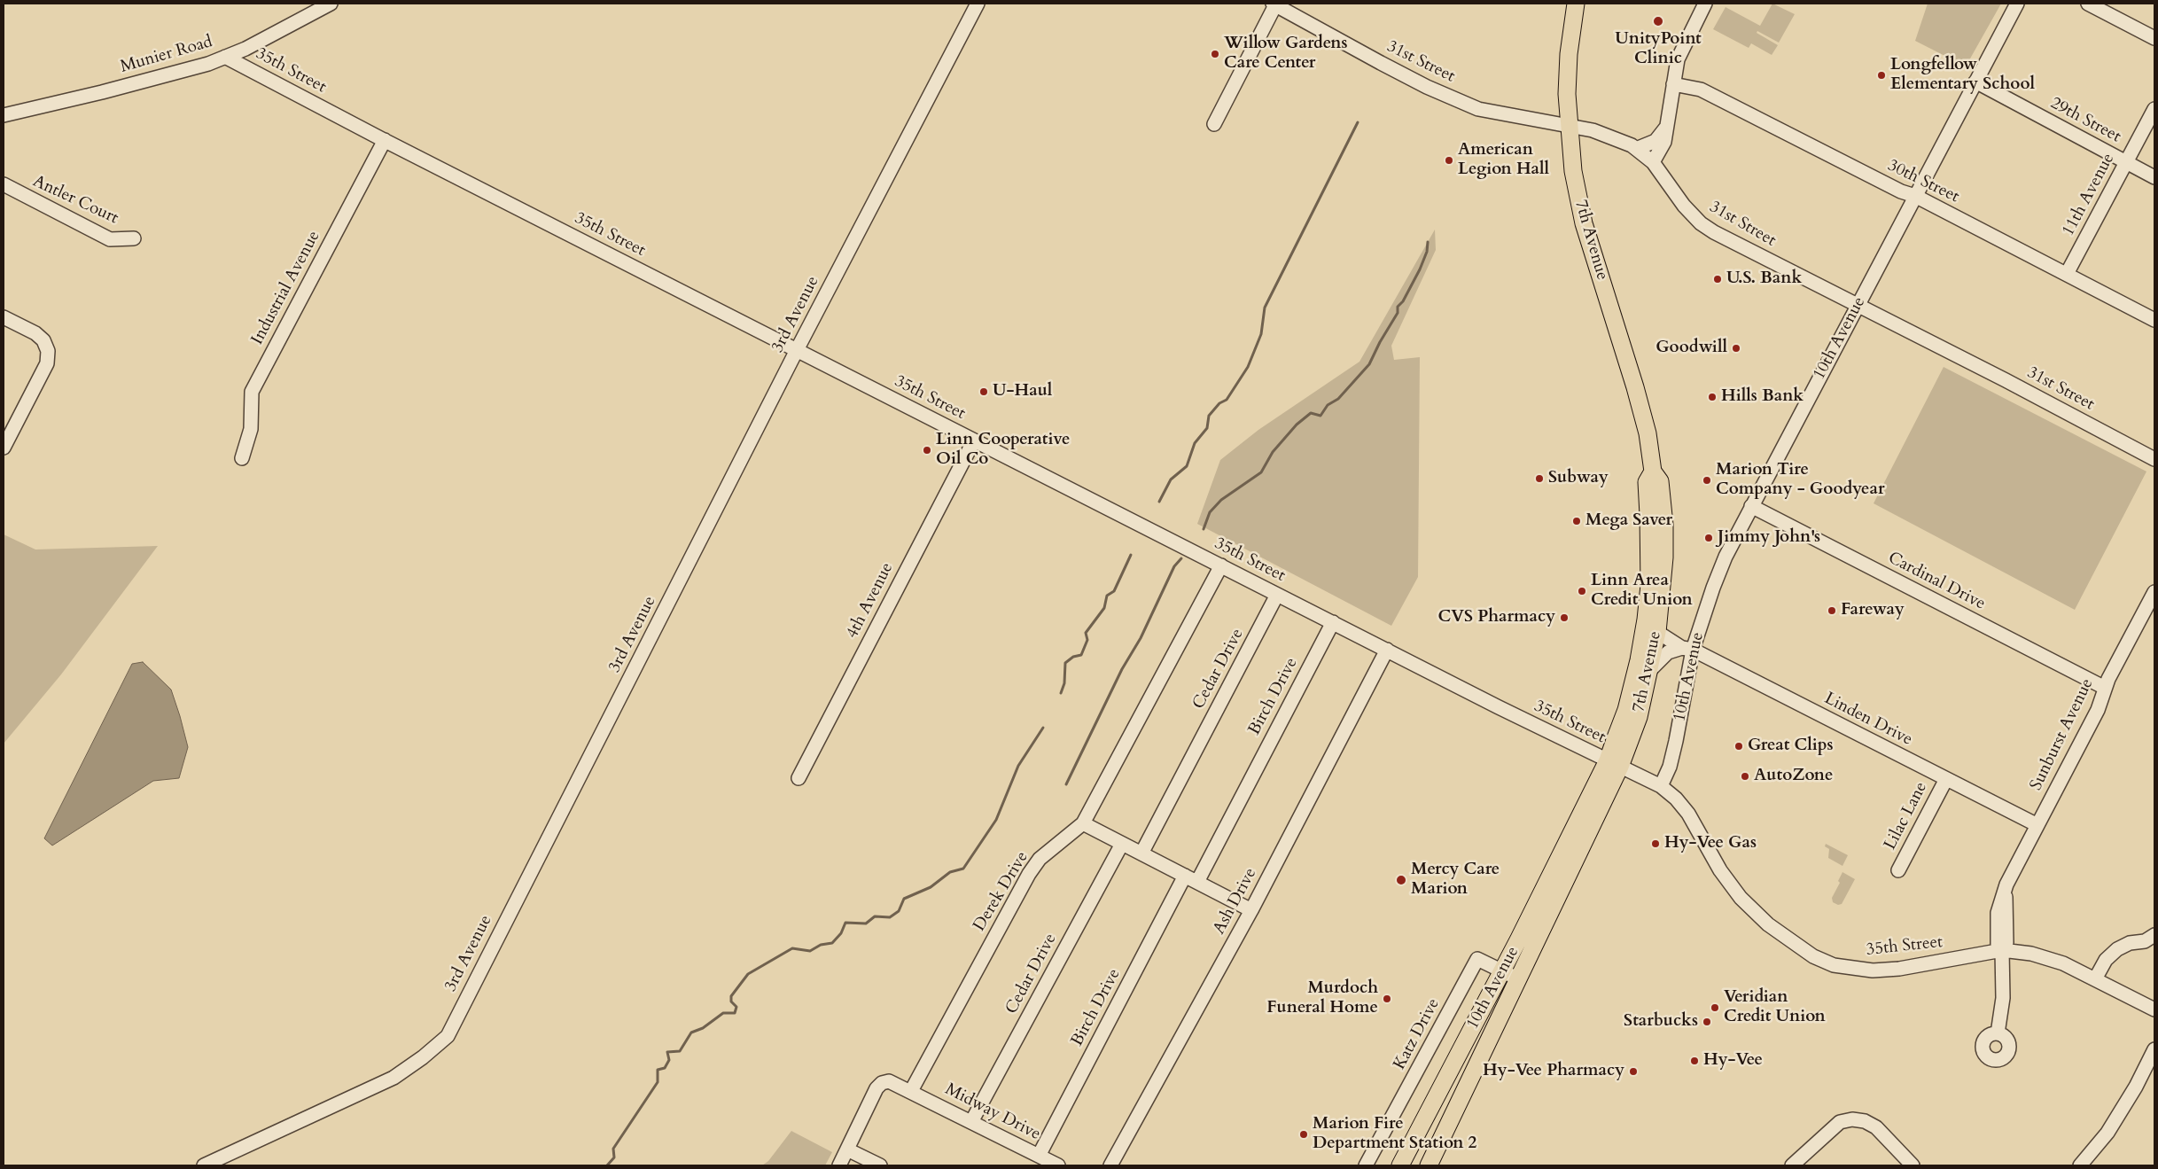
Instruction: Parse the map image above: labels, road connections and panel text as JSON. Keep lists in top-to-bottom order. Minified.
{"streets":{"main road":["7th Avenue","10th Avenue"],"street":["Munier Road","31st Street","35th Street","29th Street","30th Street","11th Avenue","Antler Court","Industrial Avenue","3rd Avenue","Cardinal Drive","4th Avenue","Cedar Drive","Birch Drive","Linden Drive","Sunburst Avenue","Lilac Lane","Derek Drive","Ash Drive","Katz Drive","Midway Drive"]},"crossings":[["Munier Road","35th Street"],["31st Street","7th Avenue"],["31st Street","10th Avenue"],["35th Street","7th Avenue"],["35th Street","Industrial Avenue"],["35th Street","3rd Avenue"],["35th Street","10th Avenue"],["35th Street","4th Avenue"],["35th Street","Cedar Drive"],["35th Street","Birch Drive"],["35th Street","Sunburst Avenue"],["35th Street","Derek Drive"],["35th Street","Ash Drive"],["29th Street","11th Avenue"],["29th Street","10th Avenue"],["30th Street","11th Avenue"],["30th Street","10th Avenue"],["7th Avenue","10th Avenue"],["7th Avenue","Linden Drive"],["10th Avenue","Cardinal Drive"],["10th Avenue","Linden Drive"],["10th Avenue","Katz Drive"],["Cardinal Drive","Sunburst Avenue"],["Cedar Drive","Midway Drive"],["Birch Drive","Midway Drive"],["Linden Drive","Sunburst Avenue"],["Linden Drive","Lilac Lane"],["Derek Drive","Midway Drive"]],"places":["UnityPoint Clinic","Willow Gardens Care Center","Longfellow Elementary School","American Legion Hall","U.S. Bank","Goodwill","U-Haul","Hills Bank","Linn Cooperative Oil Co","Subway","Marion Tire Company - Goodyear","Mega Saver","Jimmy John's","Linn Area Credit Union","Fareway","CVS Pharmacy","Great Clips","AutoZone","Hy-Vee Gas","Mercy Care Marion","Murdoch Funeral Home","Veridian Credit Union","Starbucks","Hy-Vee","Hy-Vee Pharmacy","Marion Fire Department Station 2"]}
